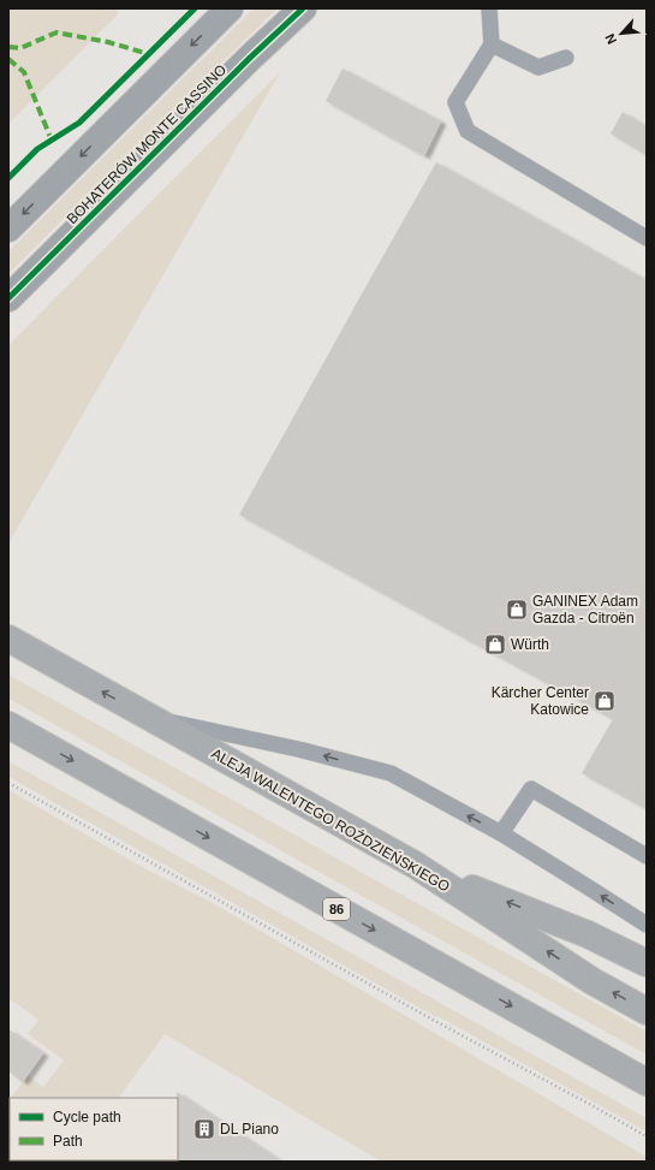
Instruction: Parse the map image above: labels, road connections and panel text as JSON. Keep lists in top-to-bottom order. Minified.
{"streets":{"highway":["ALEJA WALENTEGO ROŹDZIEŃSKIEGO","86"],"street":["BOHATERÓW MONTE CASSINO"]},"places":{"shop":["GANINEX Adam Gazda - Citroën","Würth","Kärcher Center Katowice"],"building":["DL Piano"]},"legend":["Cycle path","Path"],"north":"bottom left"}
